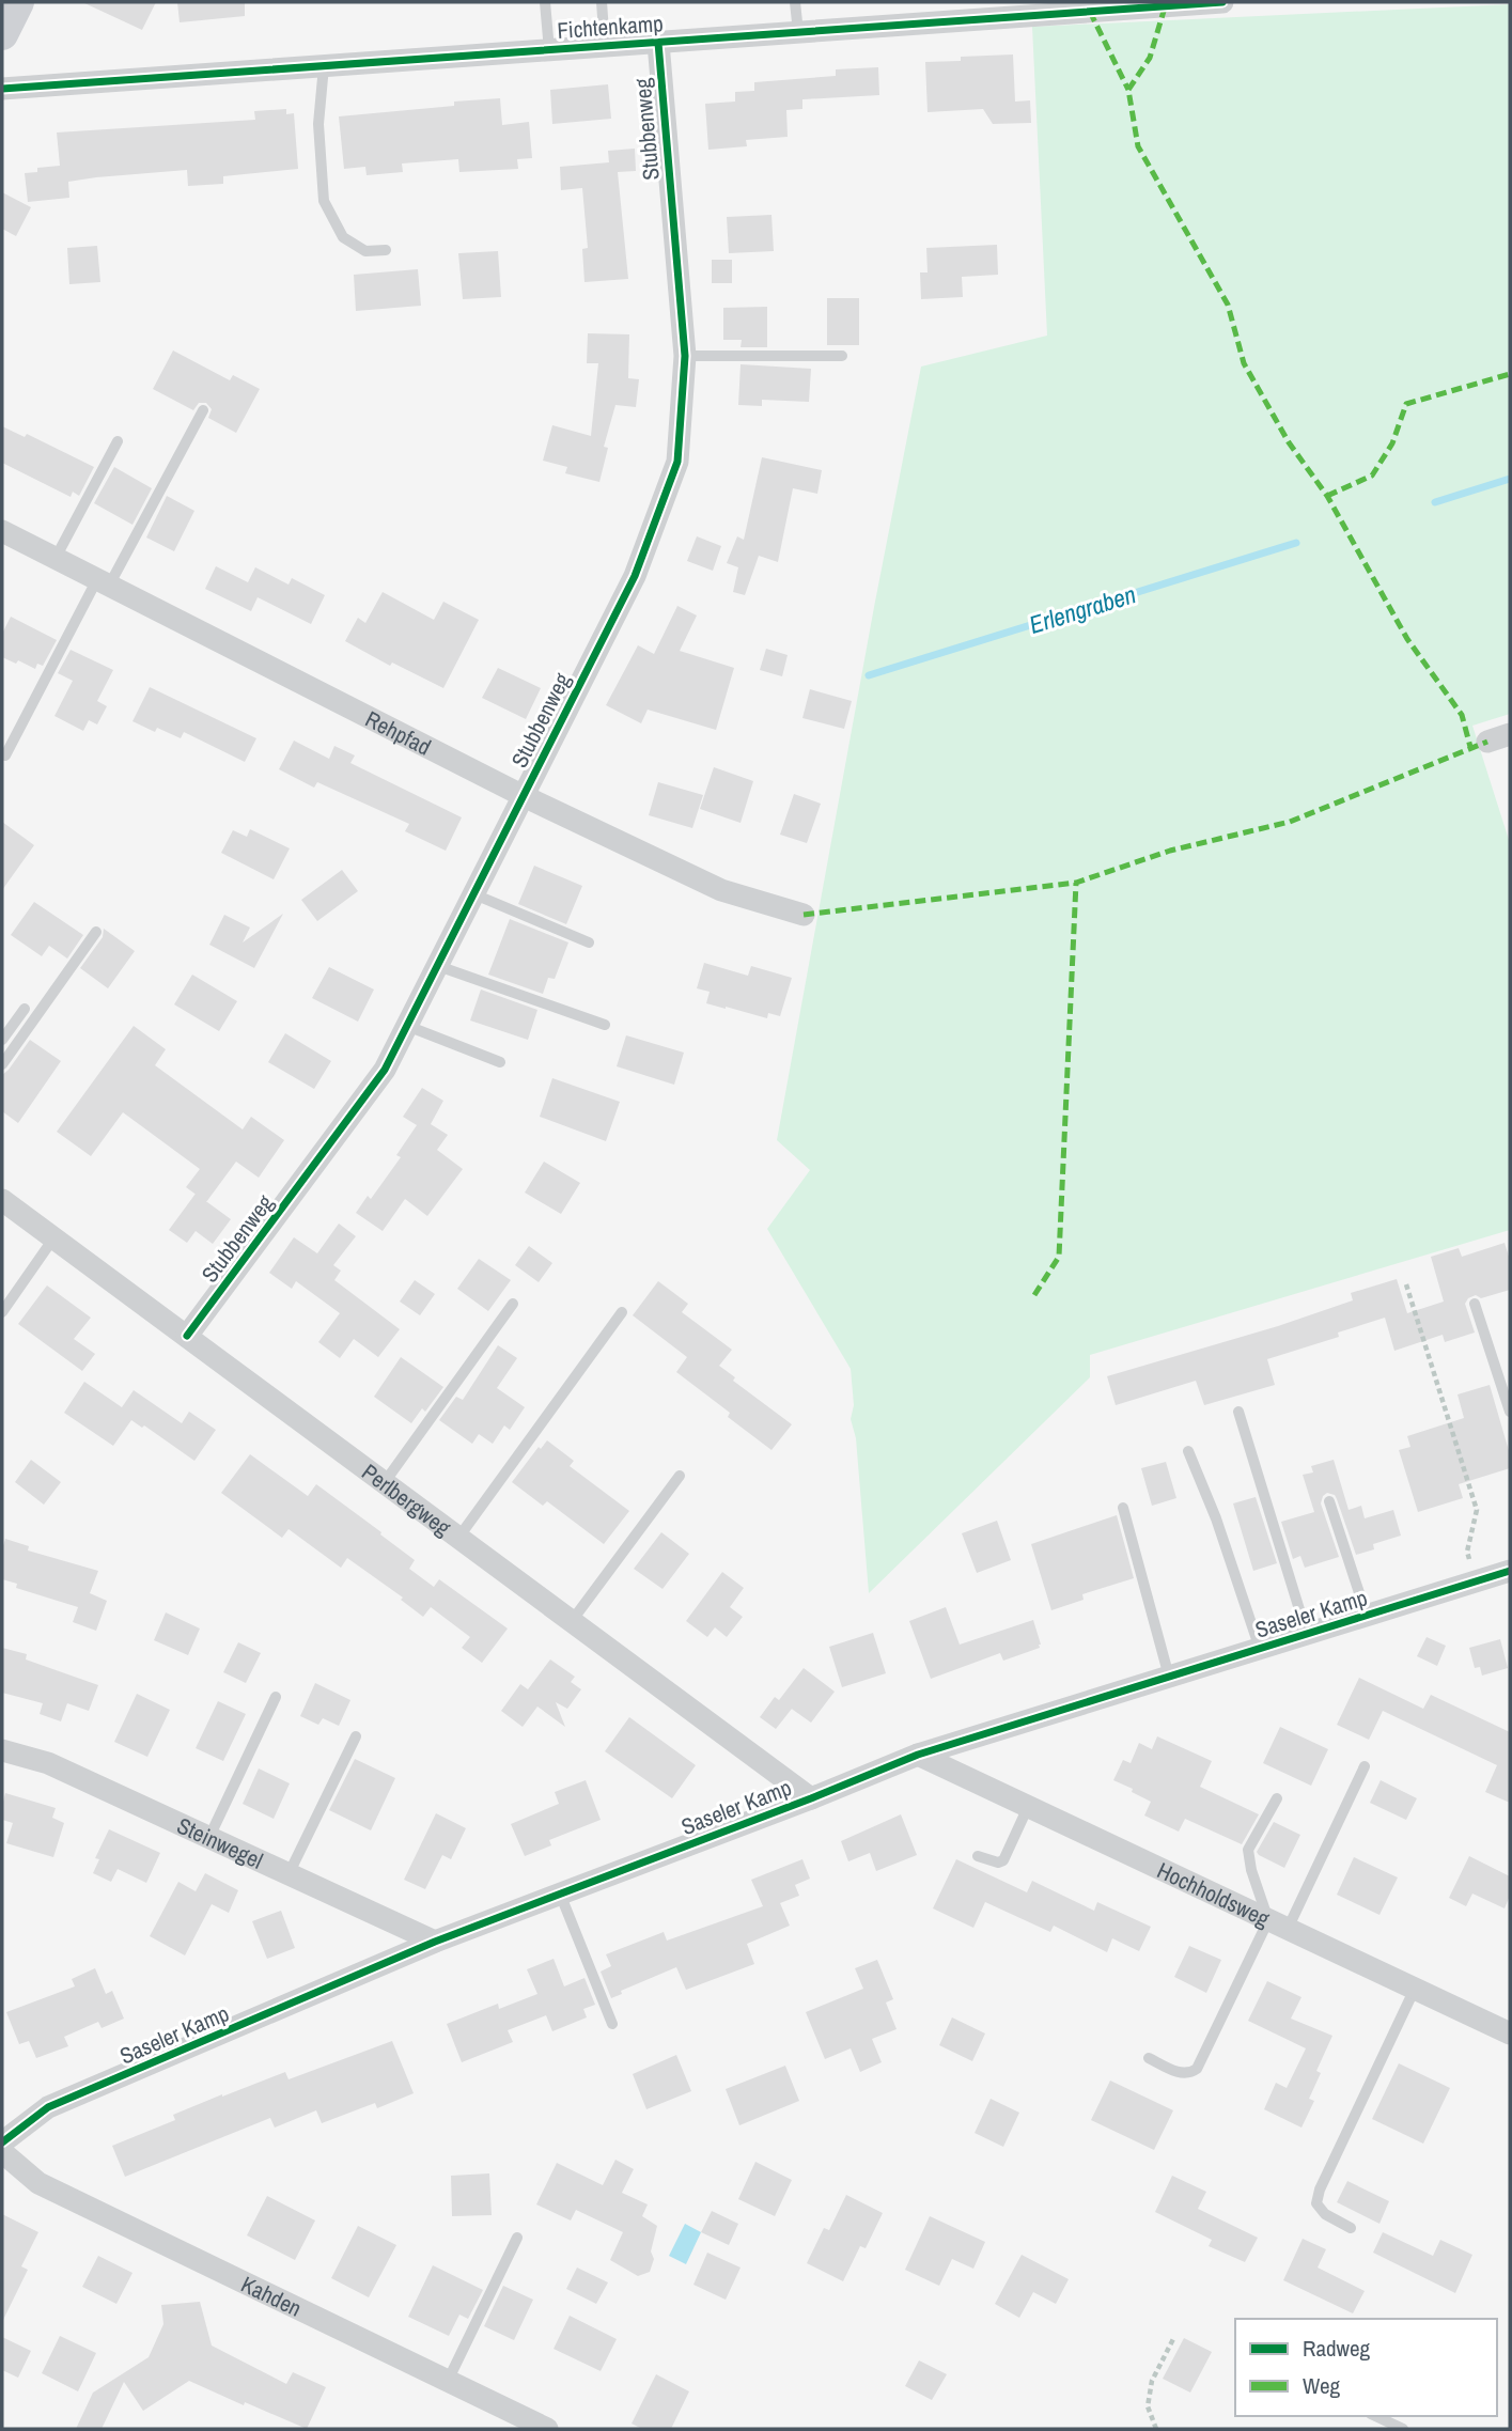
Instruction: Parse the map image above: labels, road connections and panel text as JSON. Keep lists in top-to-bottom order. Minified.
{"streets":{"street":["Fichtenkamp","Stubbenweg","Rehpfad","Perlbergweg","Saseler Kamp","Steinwegel","Hochholdsweg","Kahden"]},"crossings":[["Fichtenkamp","Stubbenweg"],["Stubbenweg","Rehpfad"],["Stubbenweg","Perlbergweg"],["Perlbergweg","Saseler Kamp"],["Saseler Kamp","Steinwegel"],["Saseler Kamp","Hochholdsweg"]],"water":["Erlengraben"],"legend":["Radweg","Weg"]}
